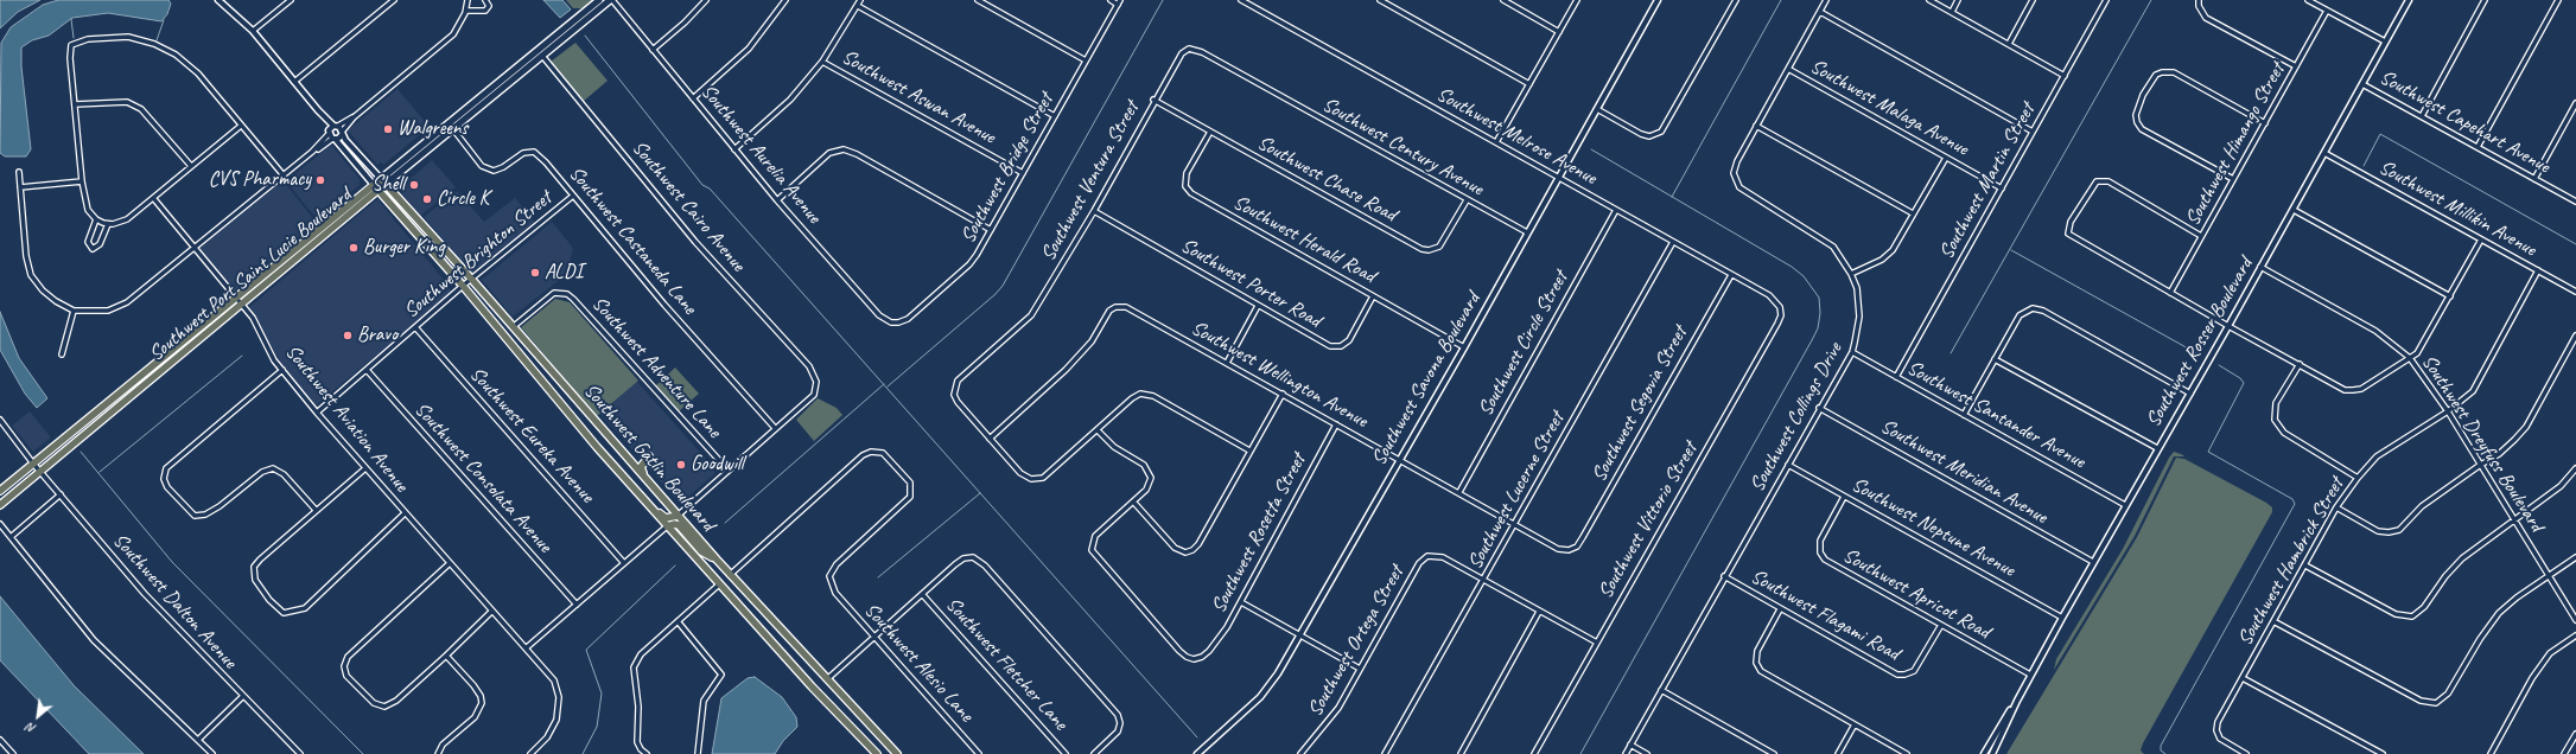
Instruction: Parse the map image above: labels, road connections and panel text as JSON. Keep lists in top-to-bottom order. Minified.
{"streets":{"main road":["Southwest Port Saint Lucie Boulevard","Southwest Gatlin Boulevard"],"street":["Southwest Aswan Avenue","Southwest Malaga Avenue","Southwest Capehart Avenue","Southwest Melrose Avenue","Southwest Himango Street","Southwest Century Avenue","Southwest Aurelia Avenue","Southwest Bridge Street","Southwest Chase Road","Southwest Ventura Street","Southwest Martin Street","Southwest Cairo Avenue","Southwest Millikin Avenue","Southwest Herald Road","Southwest Castaneda Lane","Southwest Brighton Street","Southwest Porter Road","Southwest Rosser Boulevard","Southwest Circle Street","Southwest Adventure Lane","Southwest Wellington Avenue","Southwest Savona Boulevard","Southwest Segovia Street","Southwest Santander Avenue","Southwest Collings Drive","Southwest Aviation Avenue","Southwest Eureka Avenue","Southwest Dreyfuss Boulevard","Southwest Meridian Avenue","Southwest Consolata Avenue","Southwest Lucerne Street","Southwest Vittorio Street","Southwest Neptune Avenue","Southwest Rosetta Street","Southwest Hambrick Street","Southwest Apricot Road","Southwest Dalton Avenue","Southwest Flagami Road","Southwest Ortega Street","Southwest Alesio Lane","Southwest Fletcher Lane"]},"crossings":[["Southwest Aswan Avenue","Southwest Bridge Street"],["Southwest Malaga Avenue","Southwest Martin Street"],["Southwest Malaga Avenue","Southwest Collings Drive"],["Southwest Capehart Avenue","Southwest Rosser Boulevard"],["Southwest Melrose Avenue","Southwest Circle Street"],["Southwest Melrose Avenue","Southwest Savona Boulevard"],["Southwest Melrose Avenue","Southwest Segovia Street"],["Southwest Melrose Avenue","Southwest Lucerne Street"],["Southwest Melrose Avenue","Southwest Vittorio Street"],["Southwest Century Avenue","Southwest Chase Road"],["Southwest Century Avenue","Southwest Ventura Street"],["Southwest Century Avenue","Southwest Savona Boulevard"],["Southwest Aurelia Avenue","Southwest Bridge Street"],["Southwest Aurelia Avenue","Southwest Port Saint Lucie Boulevard"],["Southwest Chase Road","Southwest Ventura Street"],["Southwest Chase Road","Southwest Herald Road"],["Southwest Ventura Street","Southwest Porter Road"],["Southwest Ventura Street","Southwest Wellington Avenue"],["Southwest Martin Street","Southwest Santander Avenue"],["Southwest Cairo Avenue","Southwest Castaneda Lane"],["Southwest Cairo Avenue","Southwest Port Saint Lucie Boulevard"],["Southwest Millikin Avenue","Southwest Rosser Boulevard"],["Southwest Millikin Avenue","Southwest Hambrick Street"],["Southwest Herald Road","Southwest Porter Road"],["Southwest Herald Road","Southwest Savona Boulevard"],["Southwest Castaneda Lane","Southwest Brighton Street"],["Southwest Castaneda Lane","Southwest Port Saint Lucie Boulevard"],["Southwest Brighton Street","Southwest Aviation Avenue"],["Southwest Brighton Street","Southwest Eureka Avenue"],["Southwest Brighton Street","Southwest Gatlin Boulevard"],["Southwest Brighton Street","Southwest Consolata Avenue"],["Southwest Port Saint Lucie Boulevard","Southwest Aviation Avenue"],["Southwest Port Saint Lucie Boulevard","Southwest Gatlin Boulevard"],["Southwest Port Saint Lucie Boulevard","Southwest Dalton Avenue"],["Southwest Rosser Boulevard","Southwest Santander Avenue"],["Southwest Rosser Boulevard","Southwest Dreyfuss Boulevard"],["Southwest Rosser Boulevard","Southwest Meridian Avenue"],["Southwest Rosser Boulevard","Southwest Neptune Avenue"],["Southwest Rosser Boulevard","Southwest Apricot Road"],["Southwest Circle Street","Southwest Wellington Avenue"],["Southwest Adventure Lane","Southwest Gatlin Boulevard"],["Southwest Wellington Avenue","Southwest Savona Boulevard"],["Southwest Wellington Avenue","Southwest Segovia Street"],["Southwest Wellington Avenue","Southwest Lucerne Street"],["Southwest Wellington Avenue","Southwest Rosetta Street"],["Southwest Santander Avenue","Southwest Collings Drive"],["Southwest Collings Drive","Southwest Meridian Avenue"],["Southwest Collings Drive","Southwest Neptune Avenue"],["Southwest Collings Drive","Southwest Flagami Road"],["Southwest Dreyfuss Boulevard","Southwest Hambrick Street"],["Southwest Gatlin Boulevard","Southwest Alesio Lane"],["Southwest Lucerne Street","Southwest Ortega Street"],["Southwest Neptune Avenue","Southwest Apricot Road"],["Southwest Apricot Road","Southwest Flagami Road"]],"places":["Walgreens","CVS Pharmacy","Shell","Circle K","Burger King","ALDI","Bravo","Goodwill"],"north":"bottom left"}
